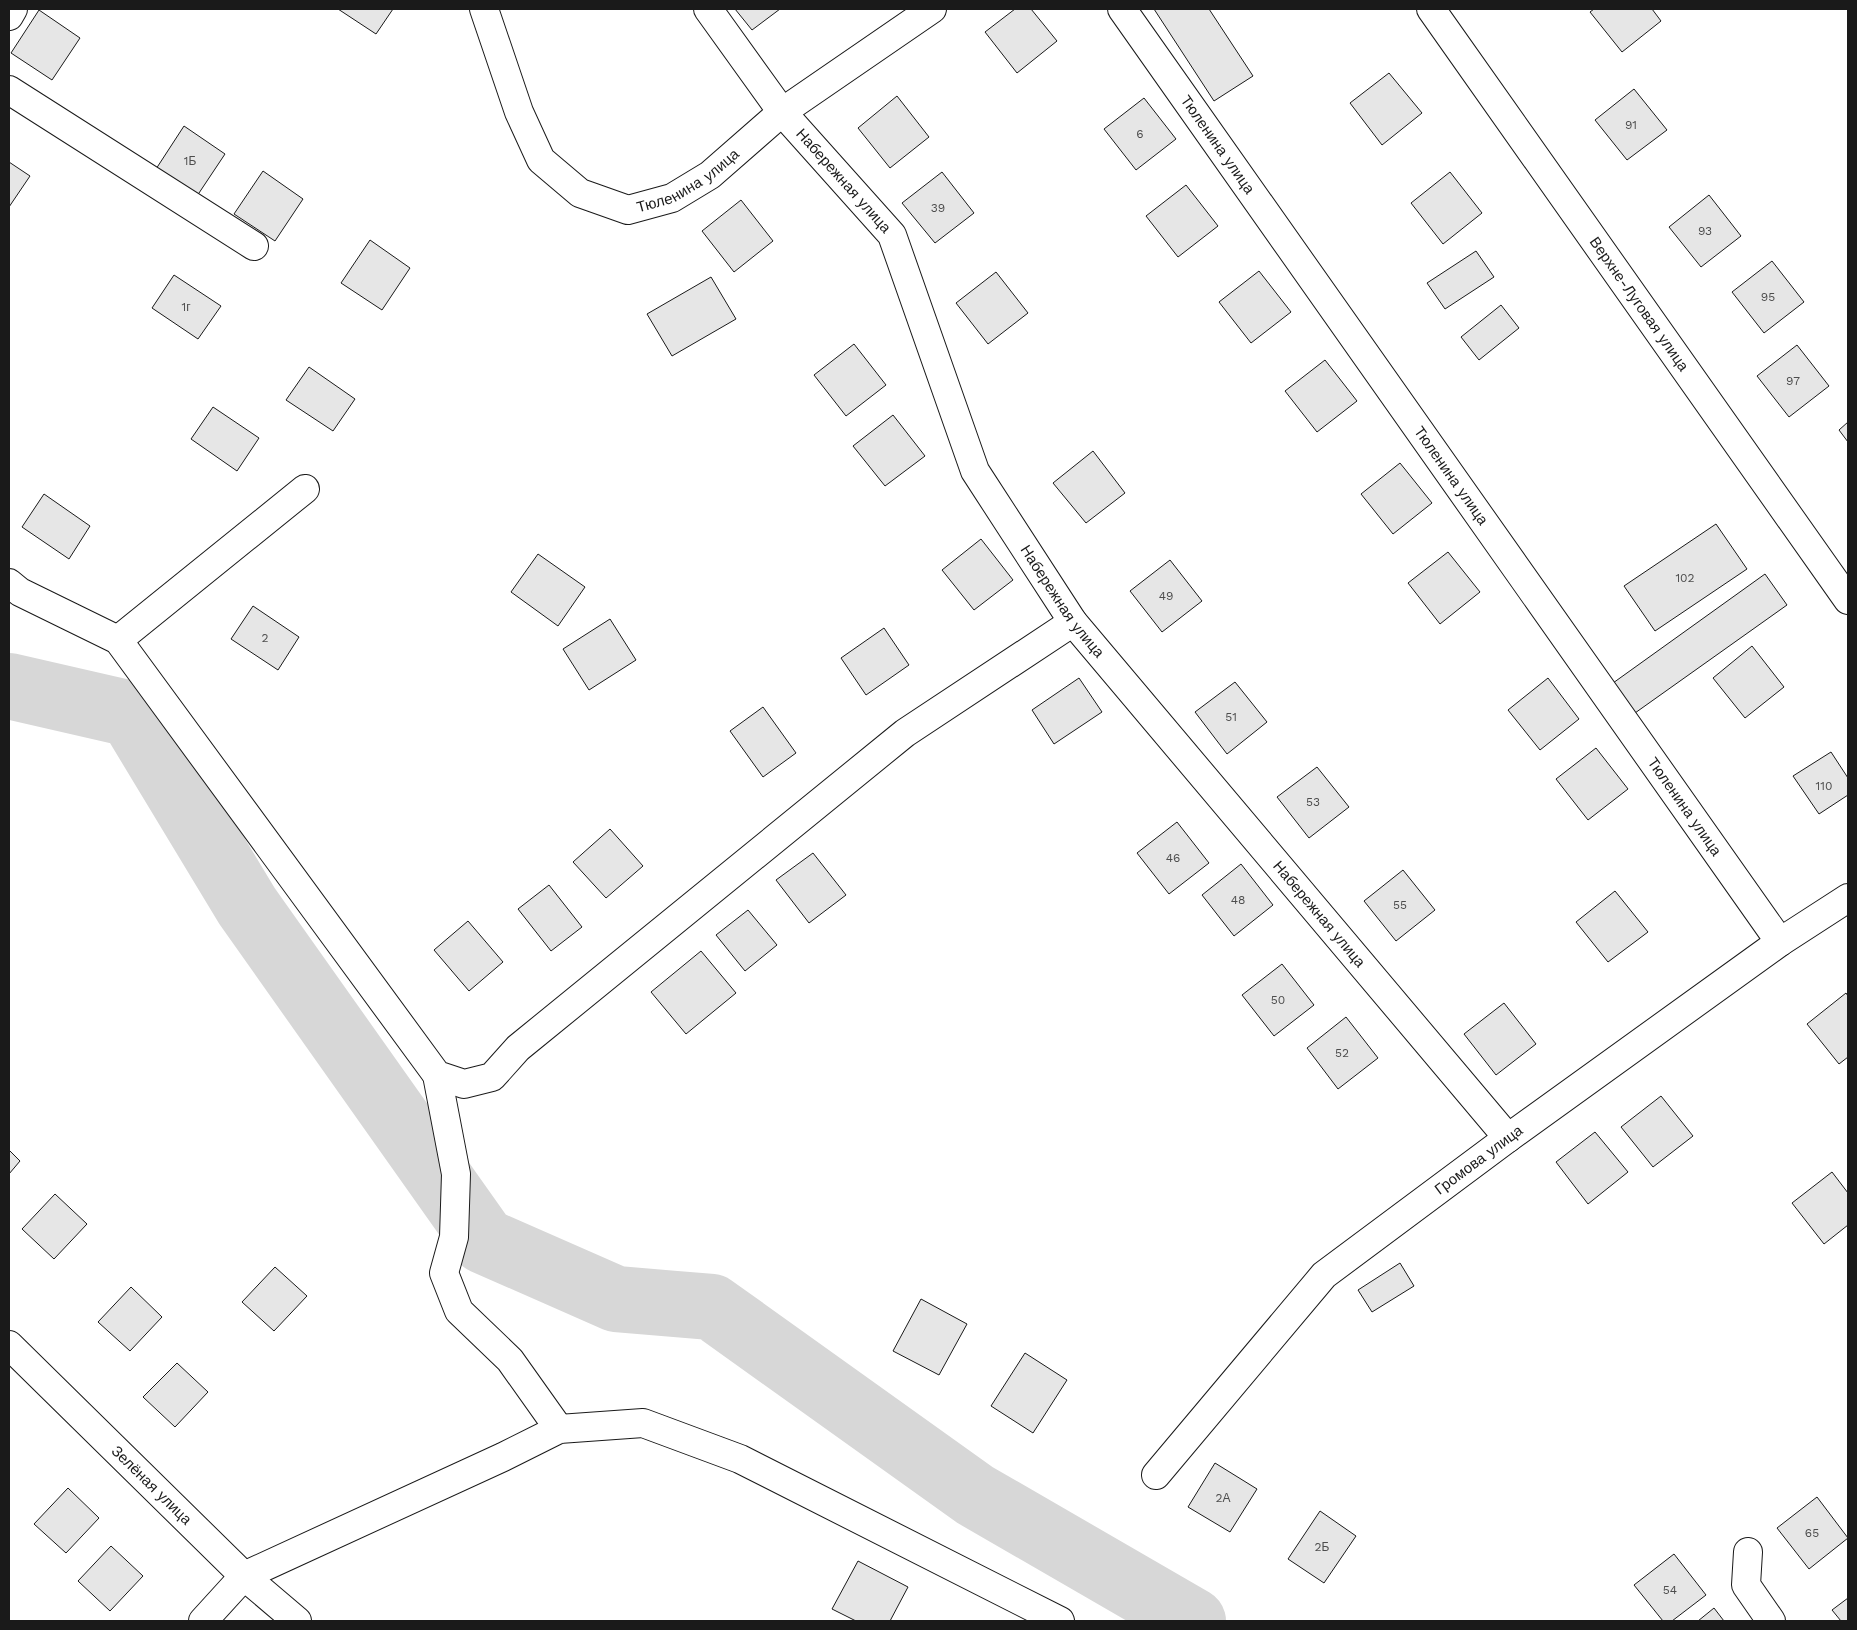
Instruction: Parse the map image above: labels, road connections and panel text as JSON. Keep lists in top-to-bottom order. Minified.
{"streets":{"street":["Тюленина улица","Набережная улица","Верхне-Луговая улица","Громова улица","Зелёная улица"]},"crossings":[["Тюленина улица","Набережная улица"],["Тюленина улица","Громова улица"],["Набережная улица","Громова улица"]],"house_numbers":["91","6","1Б","39","93","95","1г","97","102","49","2","51","110","53","46","48","55","50","52","2А","65","2Б","54"]}
